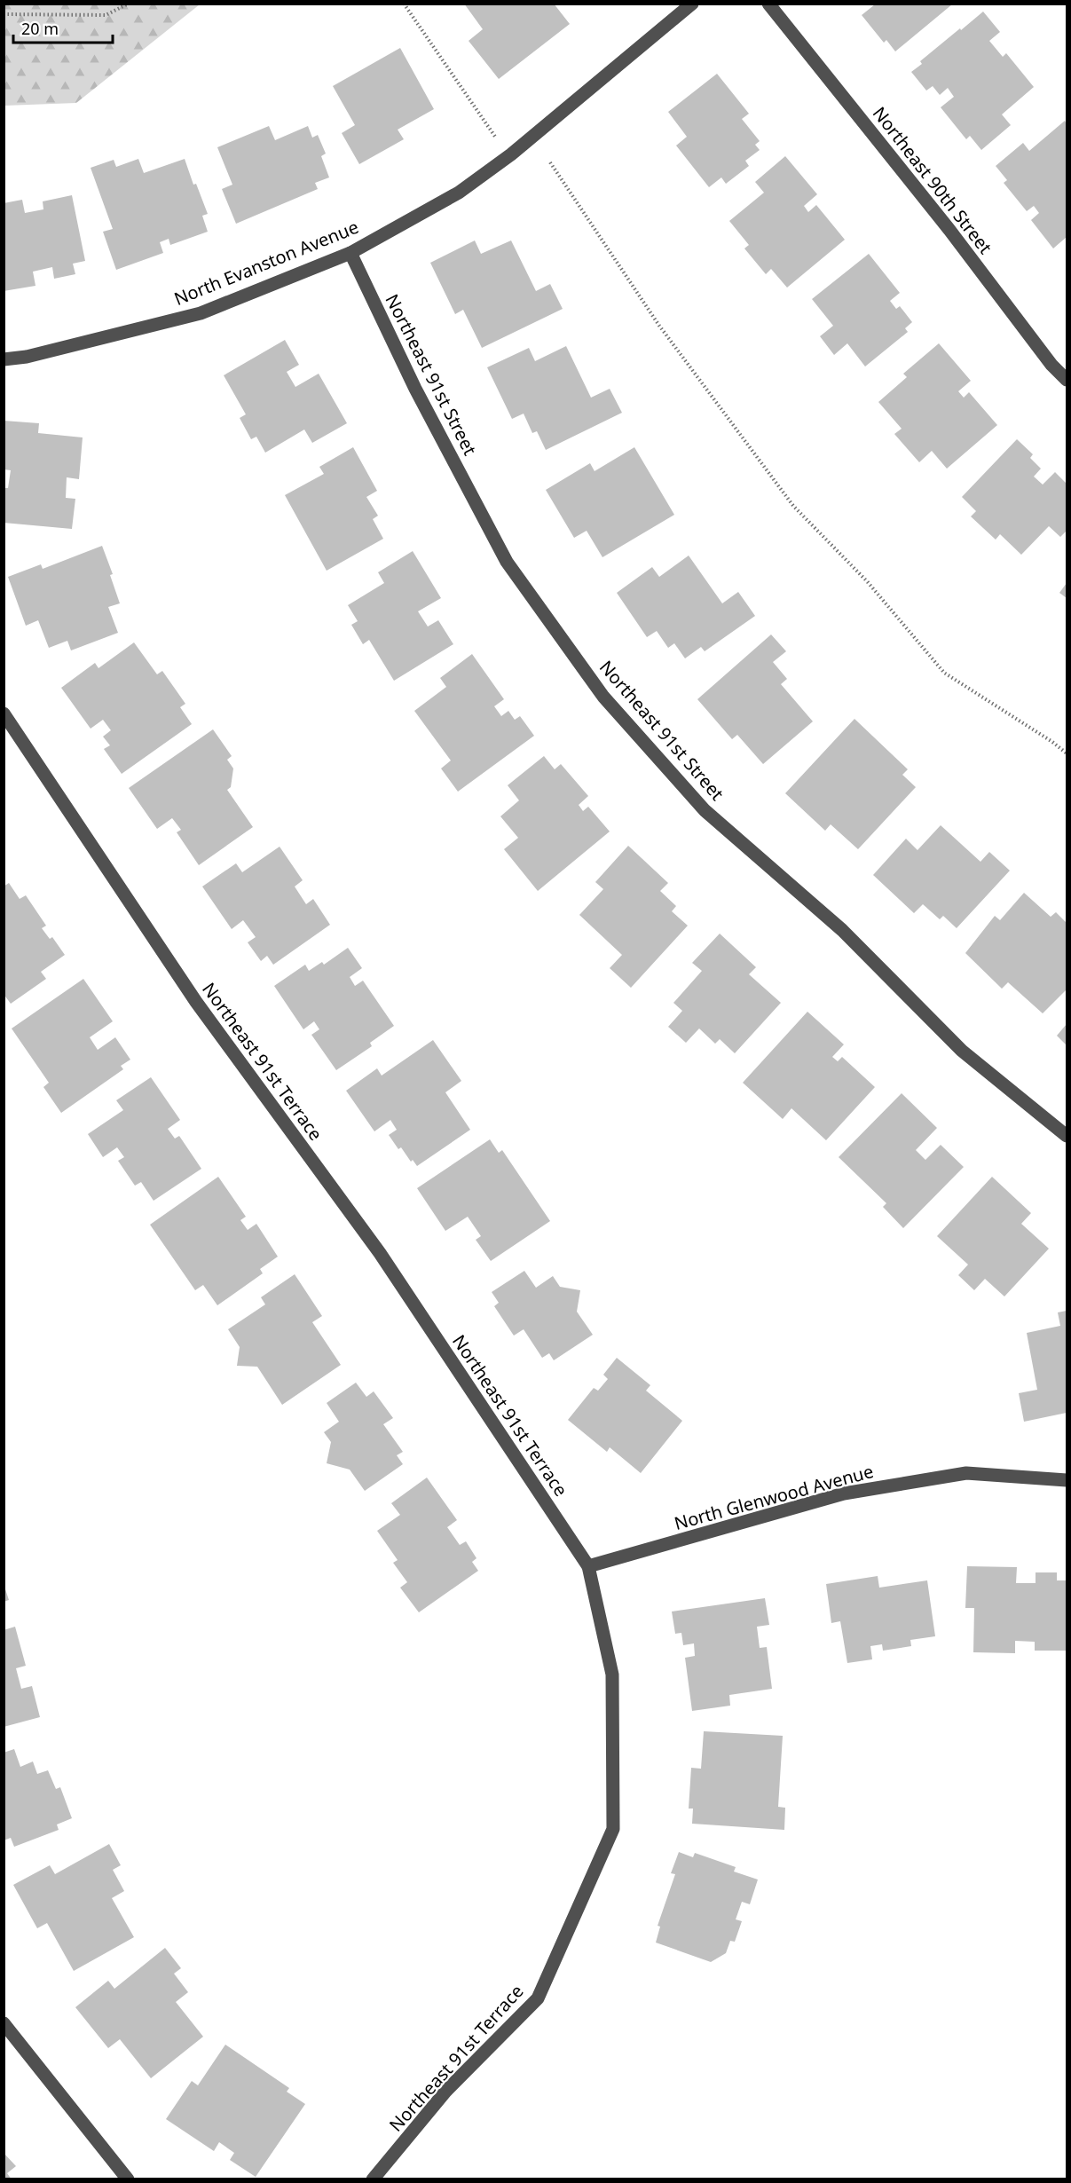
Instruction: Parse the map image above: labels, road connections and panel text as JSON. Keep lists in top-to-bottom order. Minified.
{"streets":{"street":["Northeast 90th Street","North Evanston Avenue","Northeast 91st Street","Northeast 91st Terrace","North Glenwood Avenue"]},"crossings":[["North Evanston Avenue","Northeast 91st Street"],["Northeast 91st Terrace","North Glenwood Avenue"]],"scale_bar":"20 m"}
